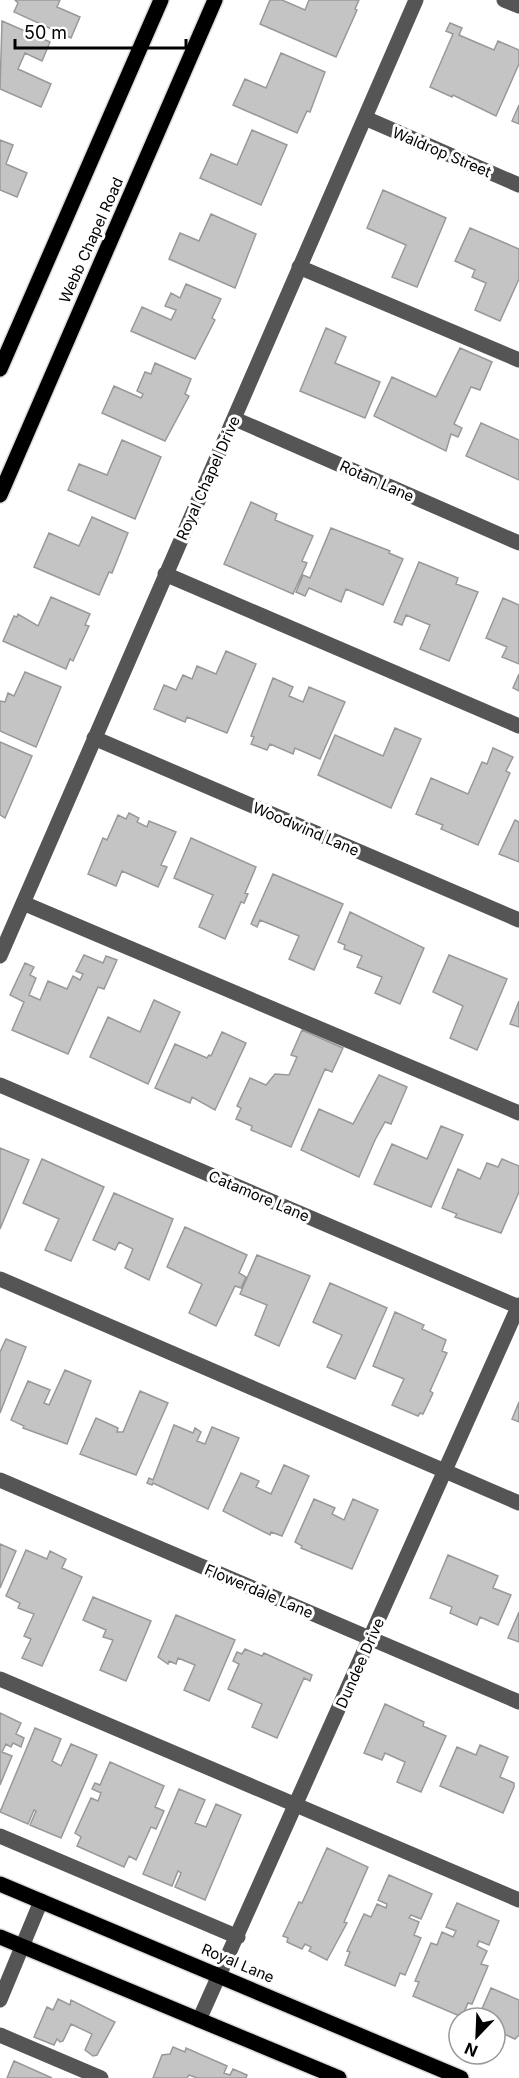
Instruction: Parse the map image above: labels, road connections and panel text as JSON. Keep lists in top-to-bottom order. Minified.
{"streets":{"main road":["Webb Chapel Road","Royal Lane"],"street":["Waldrop Street","Royal Chapel Drive","Rotan Lane","Woodwind Lane","Catamore Lane","Flowerdale Lane","Dundee Drive"]},"crossings":[["Waldrop Street","Royal Chapel Drive"],["Royal Chapel Drive","Rotan Lane"],["Royal Chapel Drive","Woodwind Lane"],["Catamore Lane","Dundee Drive"],["Flowerdale Lane","Dundee Drive"],["Dundee Drive","Royal Lane"]],"scale_bar":"50 m","north":"bottom left"}
